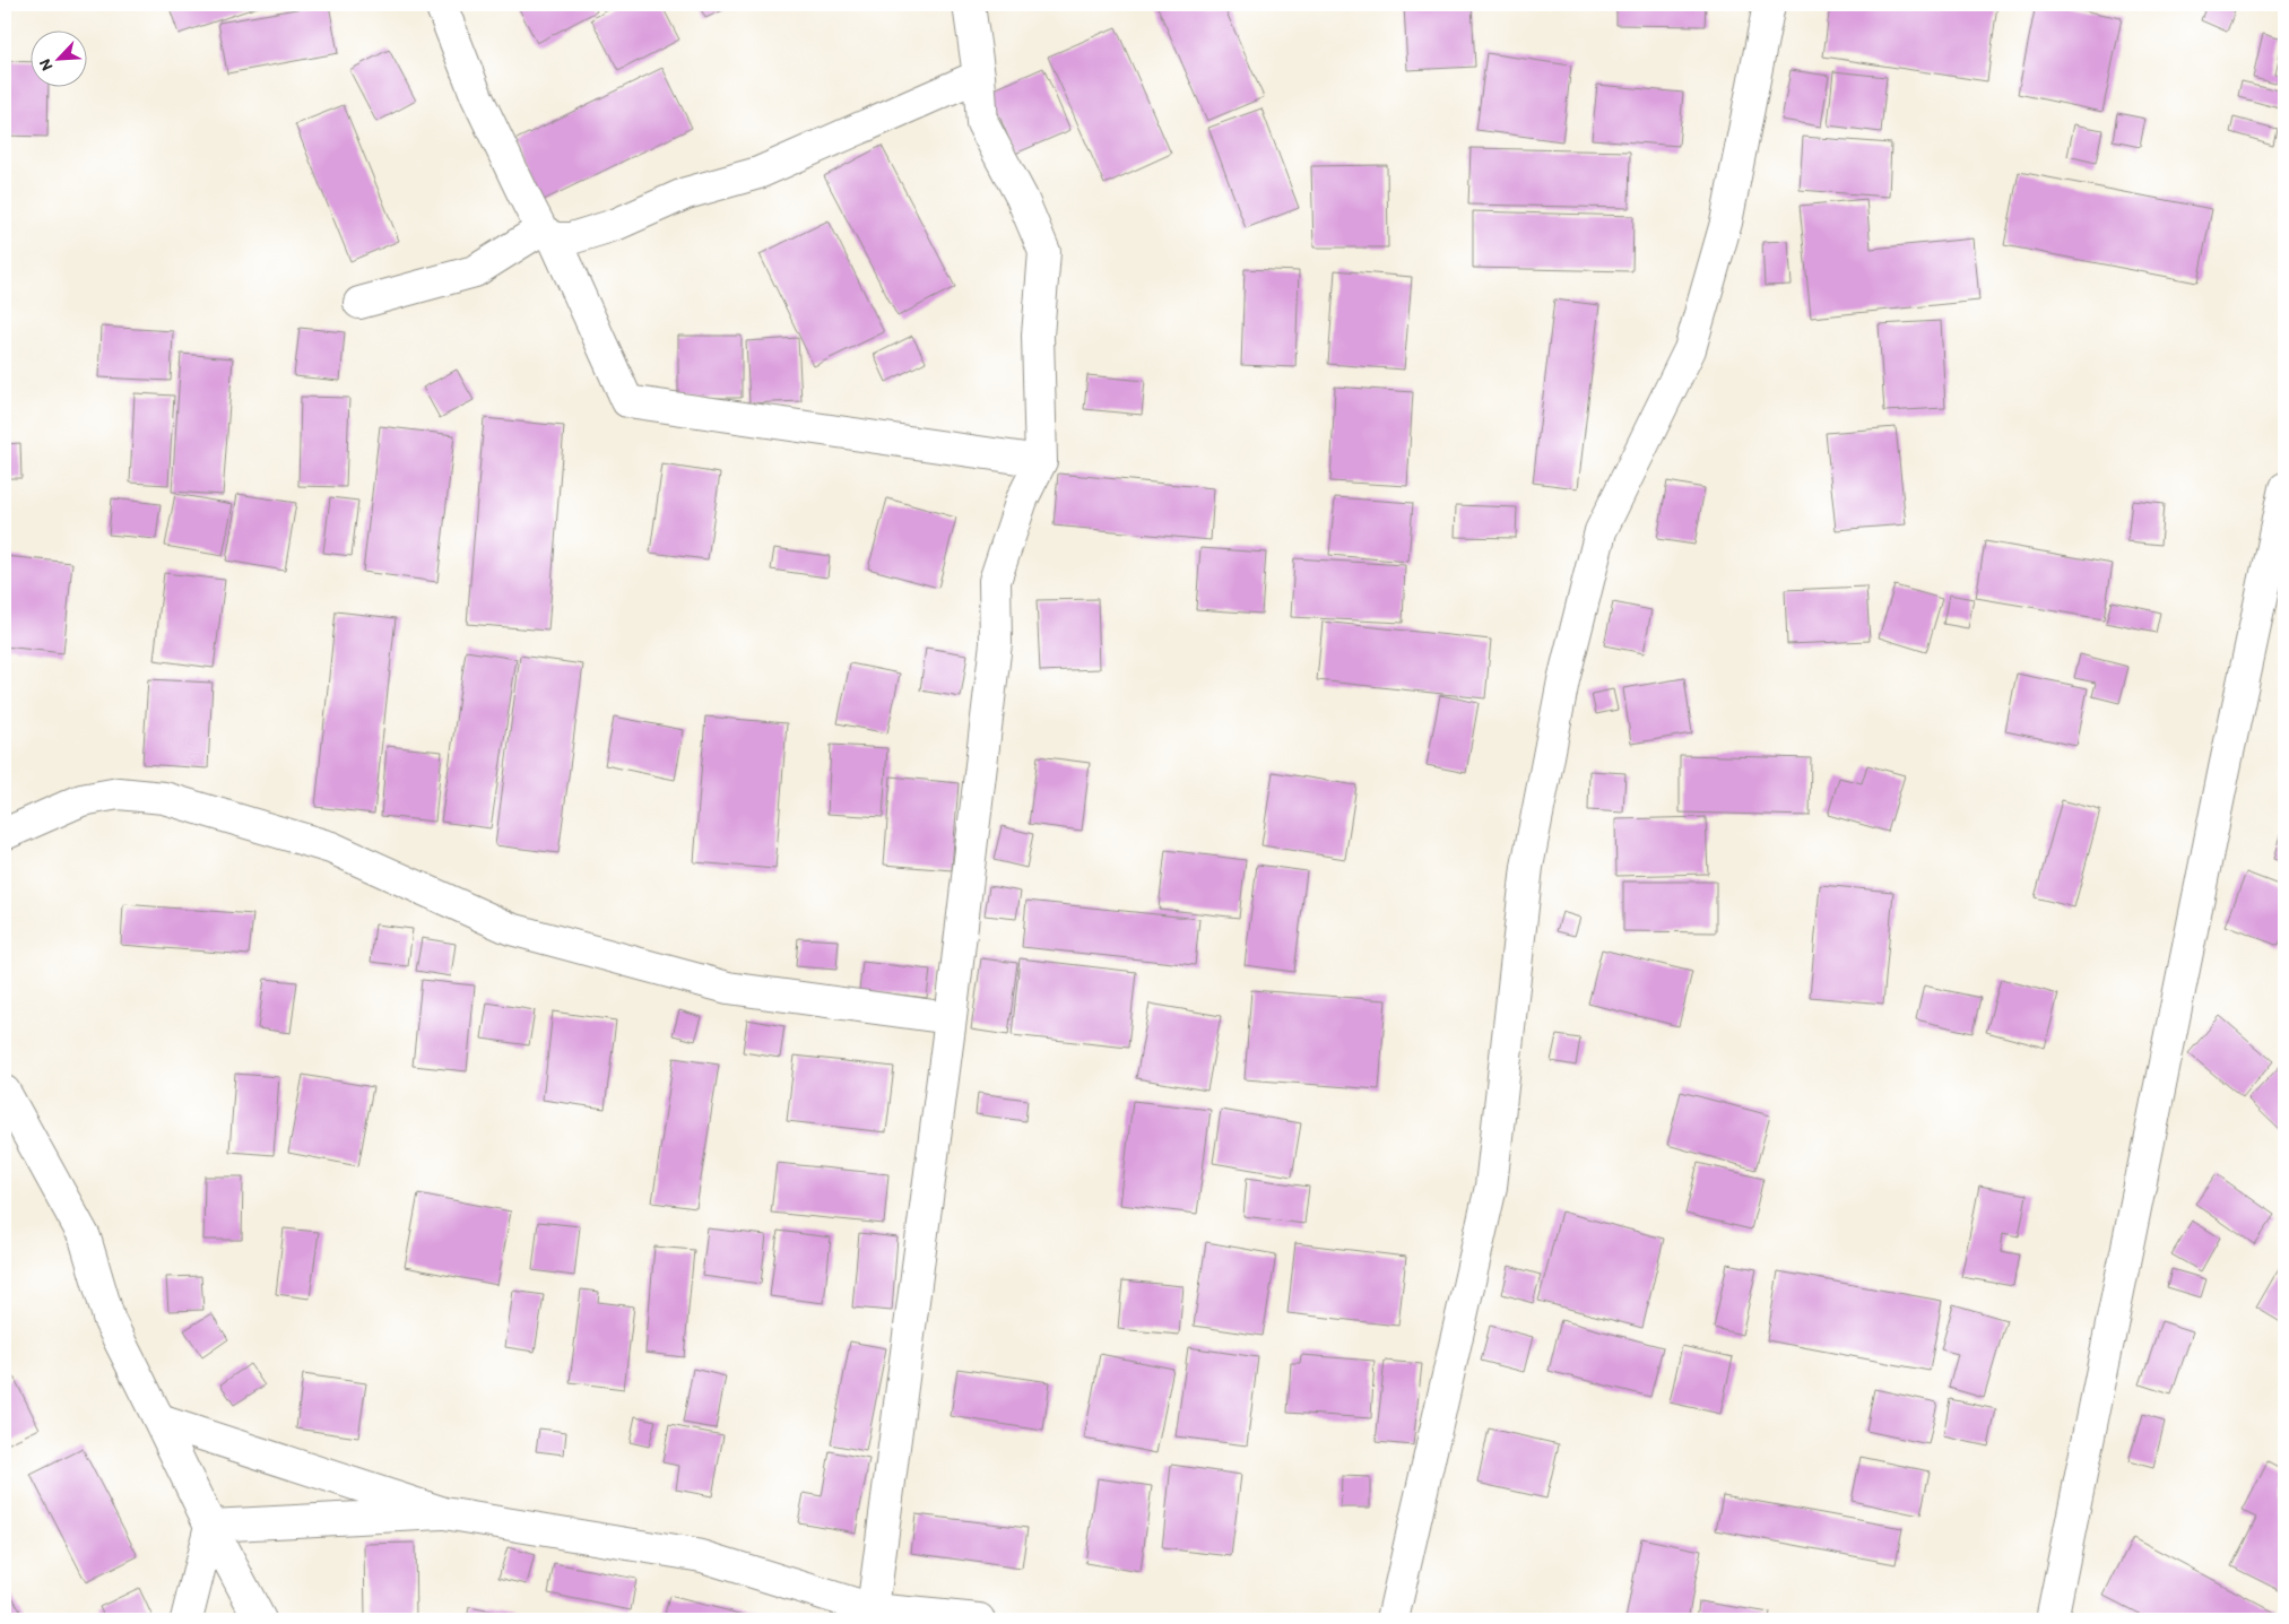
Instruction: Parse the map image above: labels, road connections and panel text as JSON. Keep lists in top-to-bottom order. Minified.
{"north":"bottom left"}
